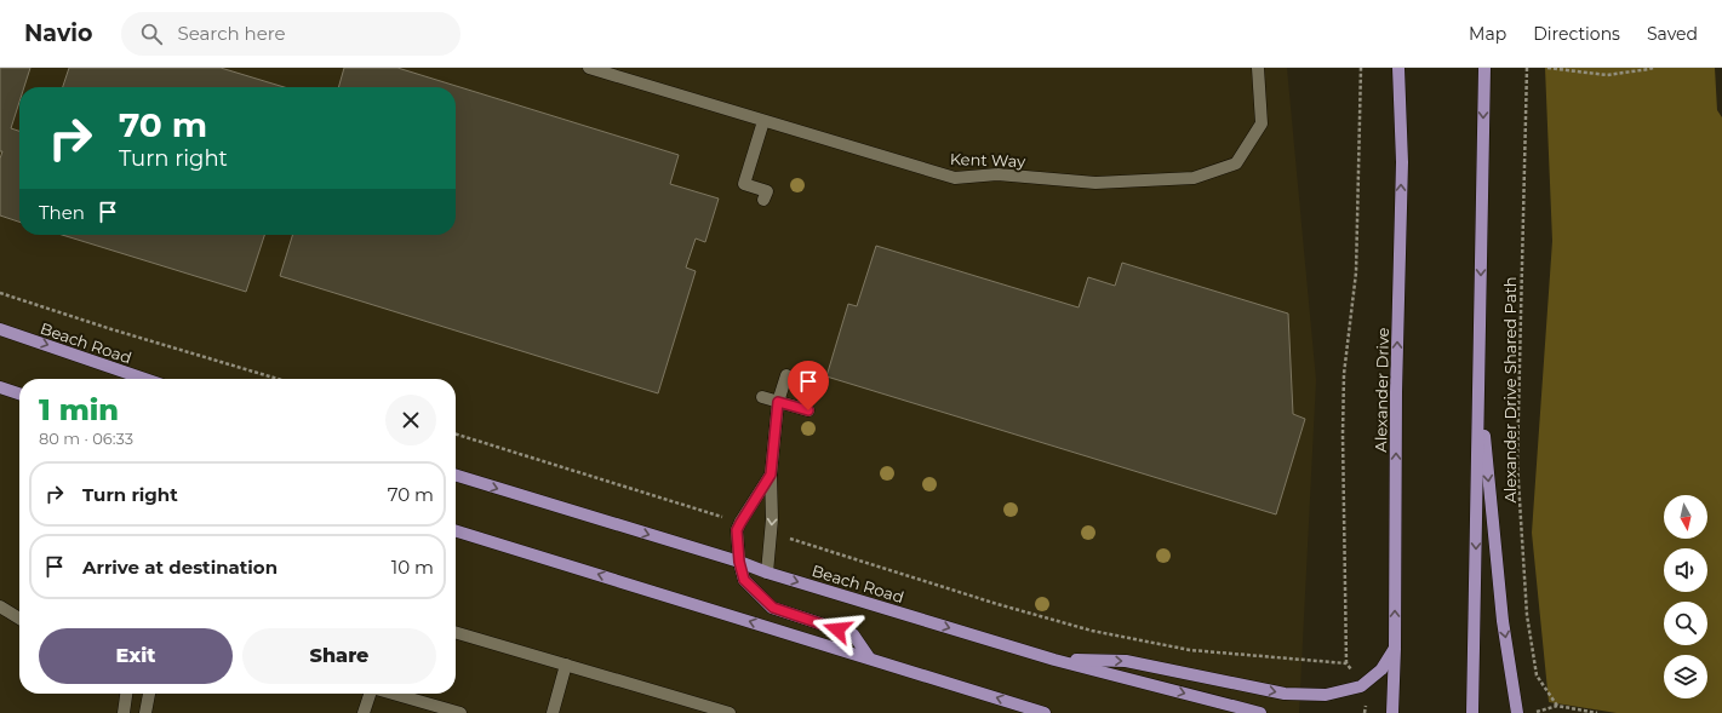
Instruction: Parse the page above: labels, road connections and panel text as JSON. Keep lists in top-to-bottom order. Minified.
{"streets":{"main road":["Beach Road","Alexander Drive"],"street":["Kent Way"],"path":["Alexander Drive Shared Path"]},"north":"bottom","page":{"header":"Navio","search":"Search here","nav":["Map","Directions","Saved"],"turn":["70 m","Turn right"],"then":"Then","heading":["1 min","80 m · 06:33"],"list":[{"name":"Turn right","value":"70 m"},{"name":"Arrive at destination","value":"10 m"}],"buttons":["Exit","Share"]}}
